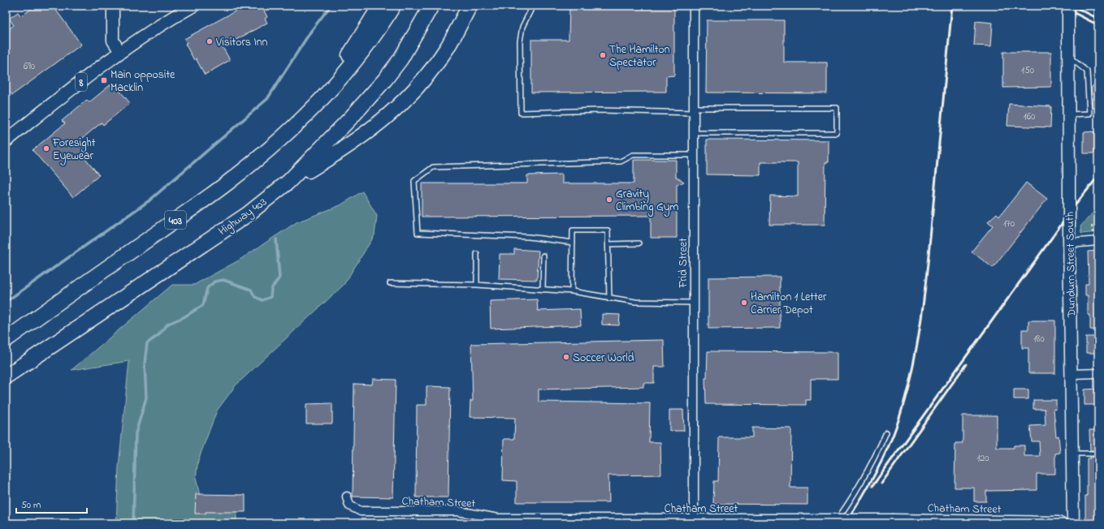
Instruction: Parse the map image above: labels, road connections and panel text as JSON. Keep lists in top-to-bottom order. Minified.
{"streets":{"highway":["Highway 403","403"],"main road":["8","Dundurn Street South"],"street":["Frid Street","Chatham Street"]},"crossings":[["Frid Street","Chatham Street"]],"places":{"other":["Visitors Inn","The Hamilton Spectator","Foresight Eyewear","Gravity Climbing Gym","Hamilton 1 Letter Carrier Depot","Soccer World"],"transit":["Main opposite Macklin"]},"house_numbers":["690","150","160","170","180","120"],"scale_bar":"50 m"}
